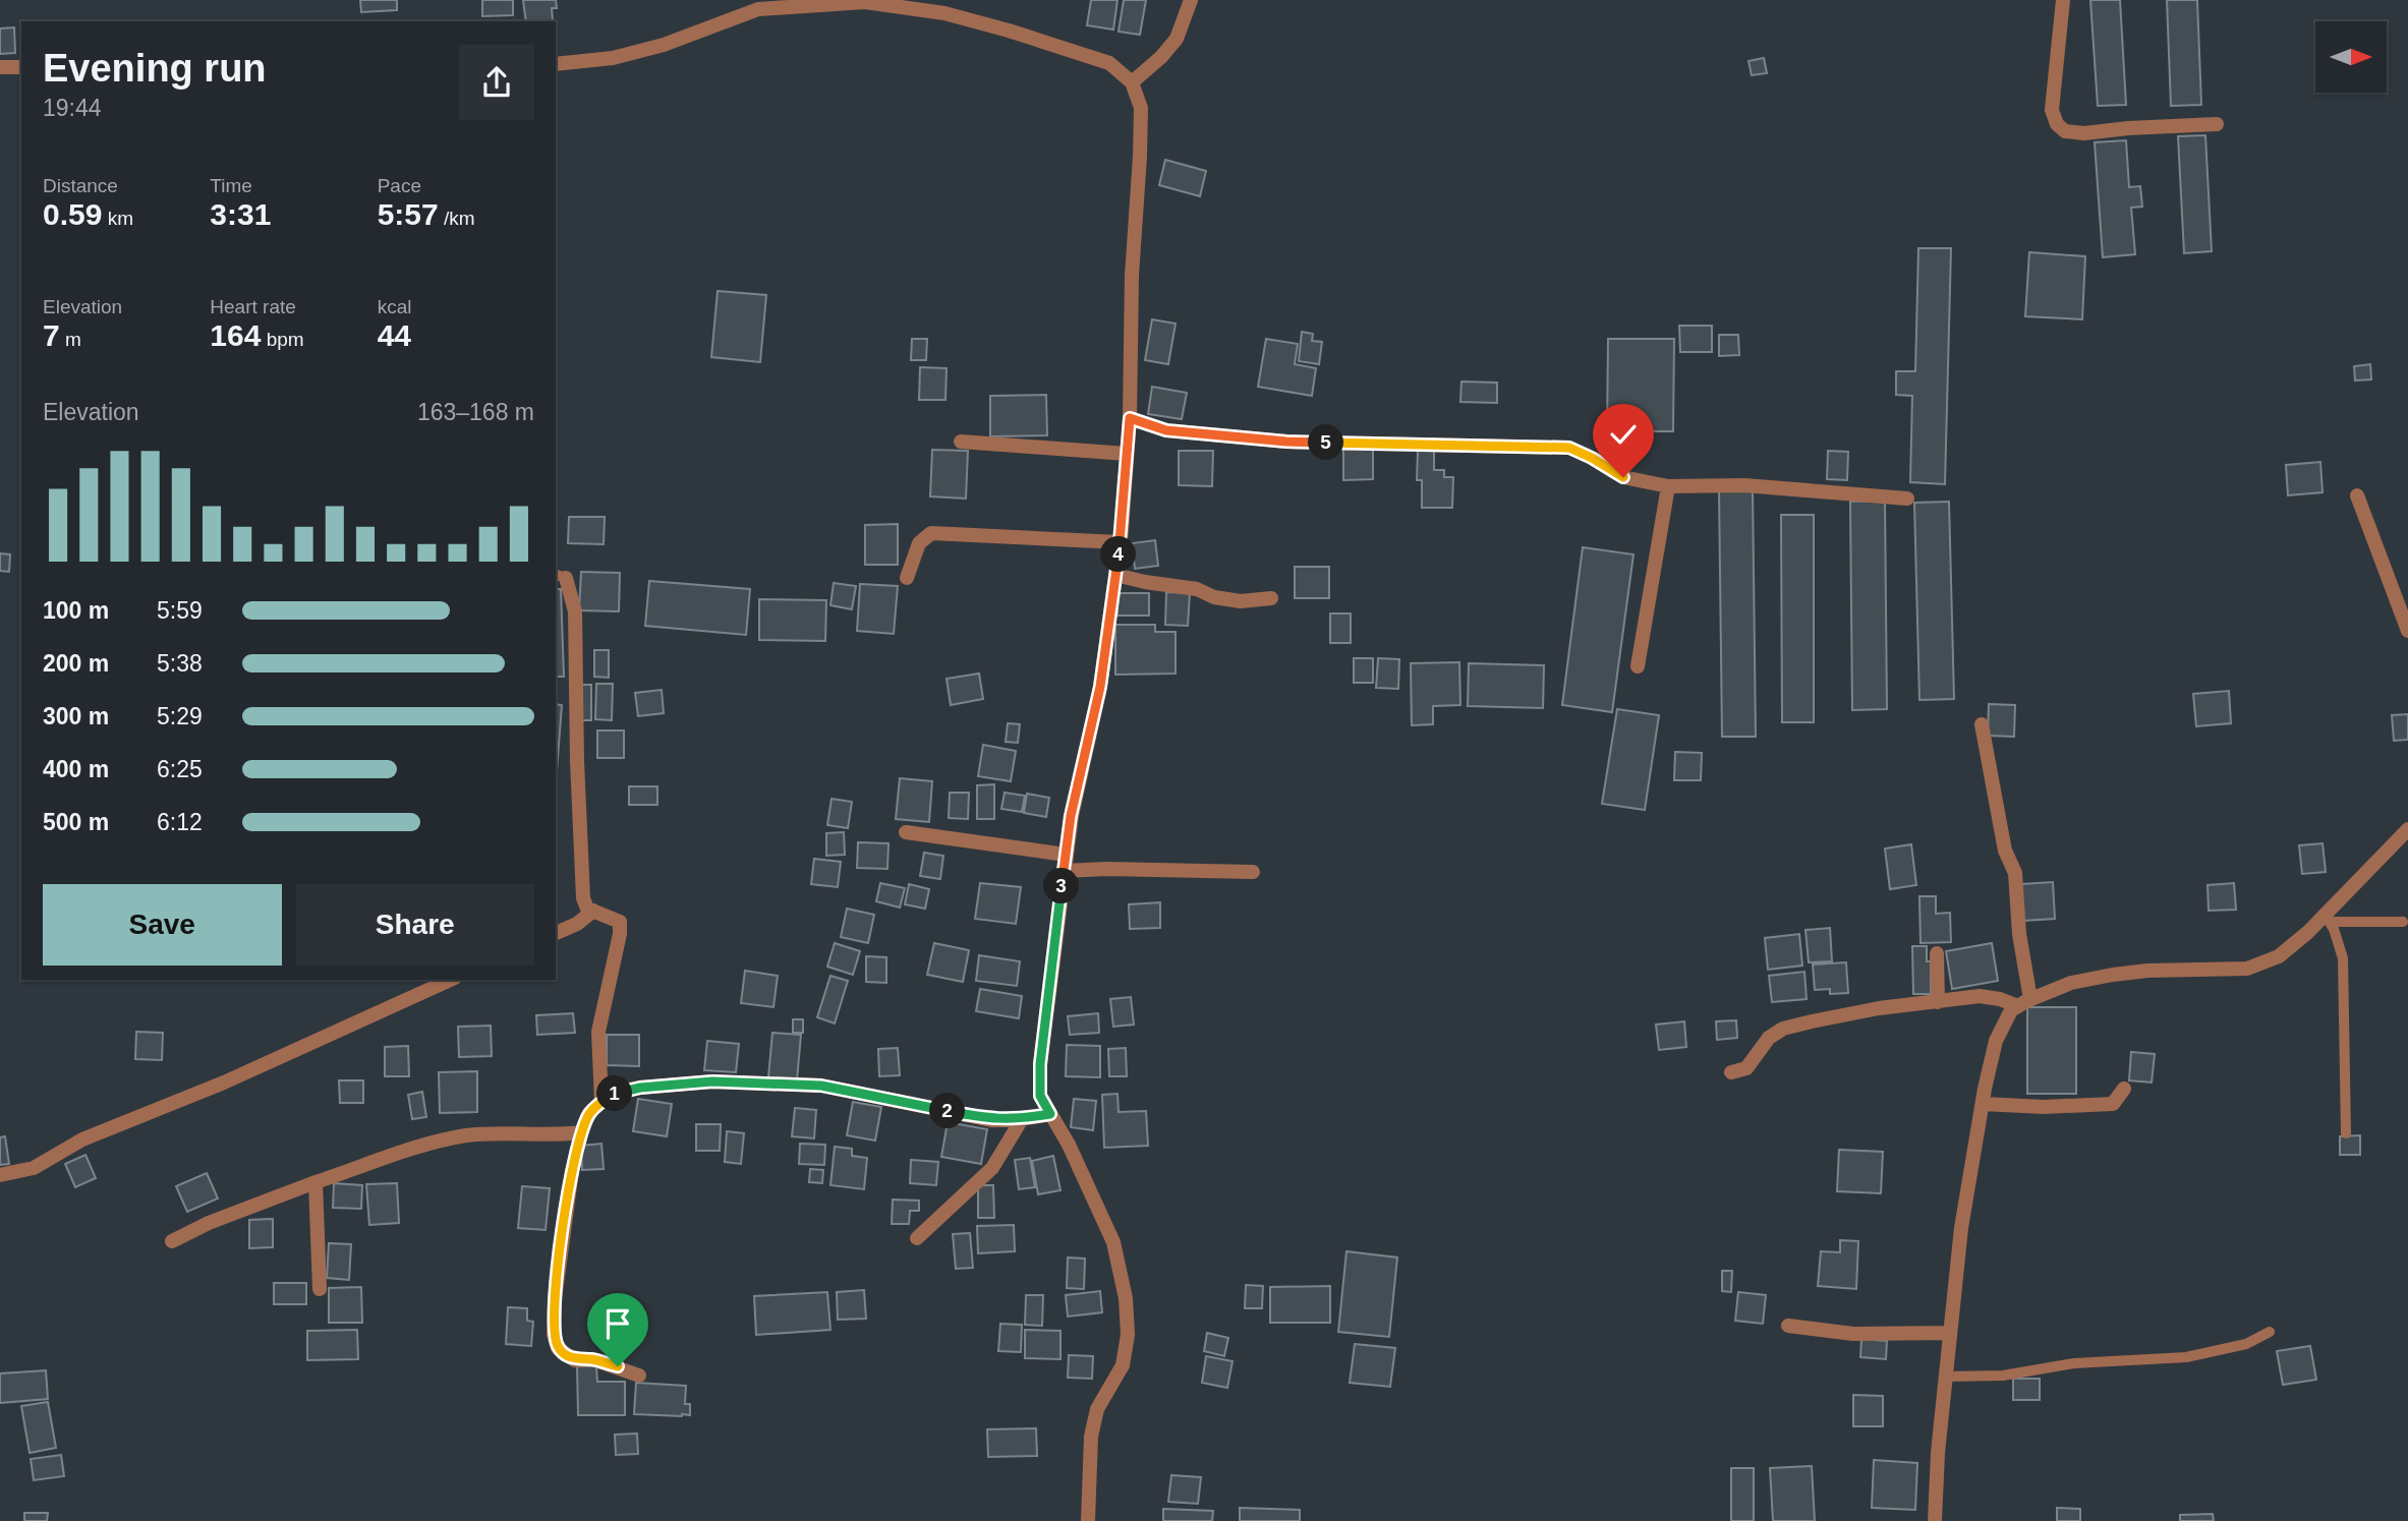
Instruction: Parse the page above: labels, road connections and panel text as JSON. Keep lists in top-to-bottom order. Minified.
{"north":"right","page":{"heading":["Evening run","19:44"],"stats":[["Distance","0.59 km"],["Time","3:31"],["Pace","5:57 /km"],["Elevation","7 m"],["Heart rate","164 bpm"],["kcal","44"]],"chart":["Elevation","163–168 m"],"pins":["5","4","3","1","2"],"list":[{"name":"100 m","note":"5:59"},{"name":"200 m","note":"5:38"},{"name":"300 m","note":"5:29"},{"name":"400 m","note":"6:25"},{"name":"500 m","note":"6:12"}],"buttons":["Save","Share"]}}
